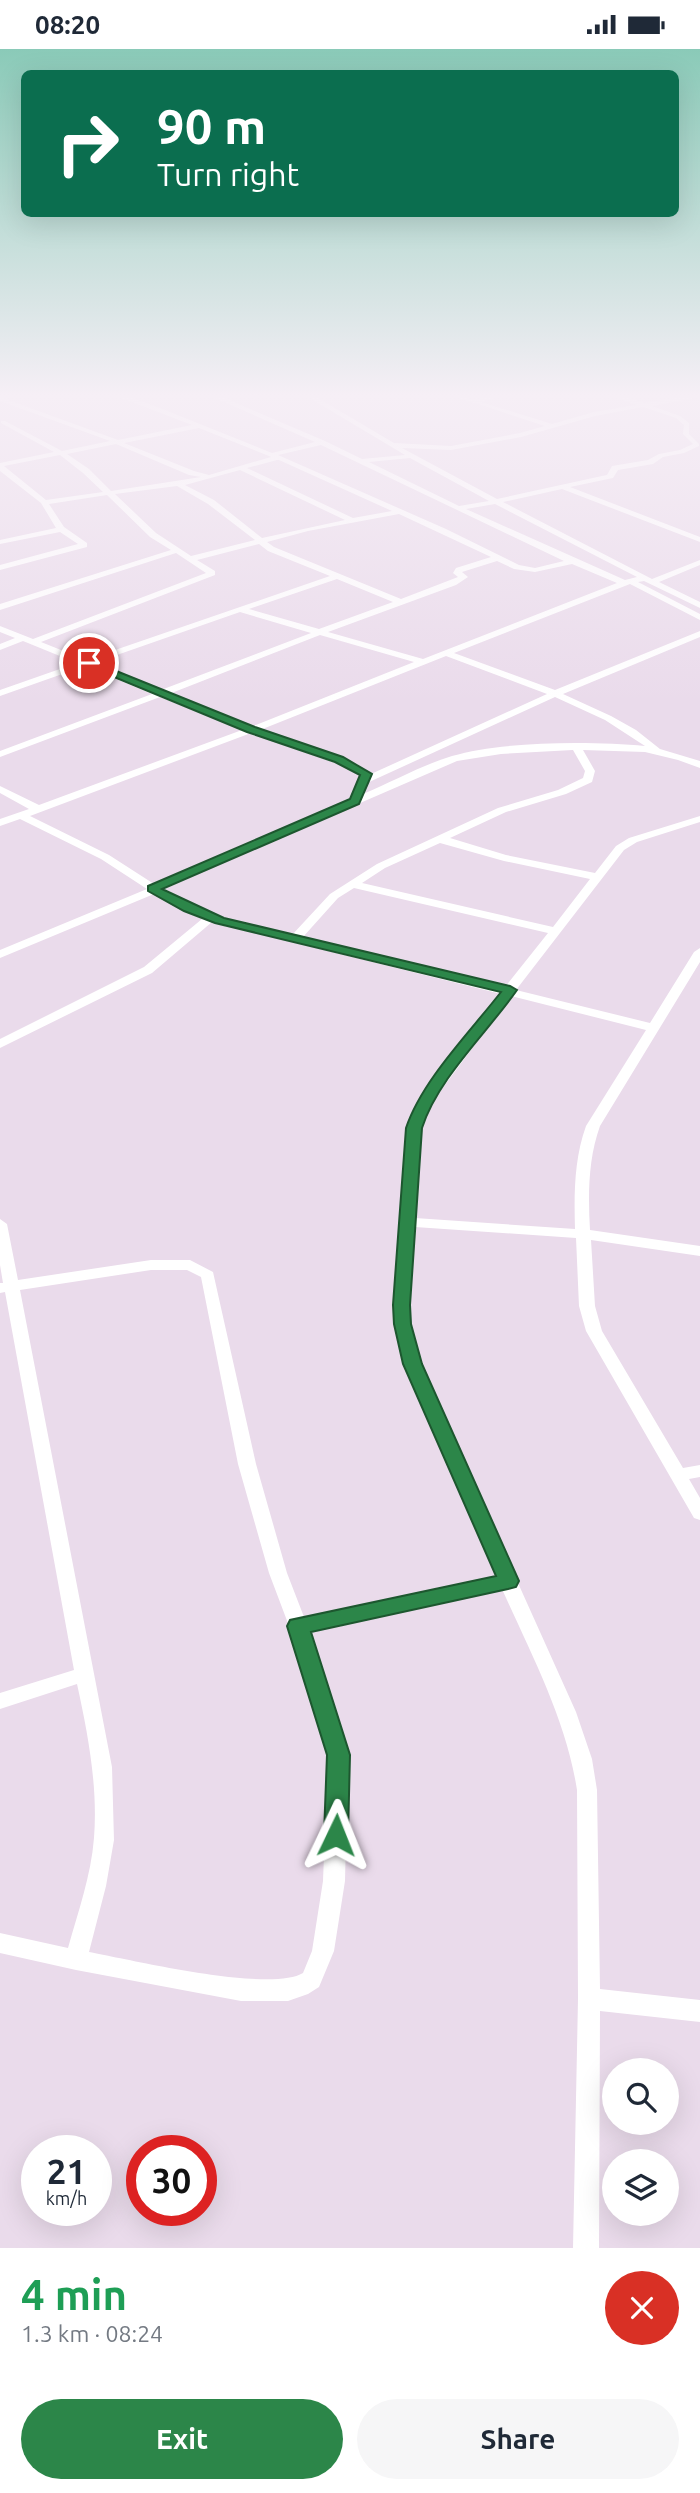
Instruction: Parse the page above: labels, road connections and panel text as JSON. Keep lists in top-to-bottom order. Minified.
{"page":{"status":"08:20","turn":["90 m","Turn right"],"speed":"21 km/h","limit":"30","heading":["4 min","1.3 km · 08:24"],"buttons":["Exit","Share"]}}
